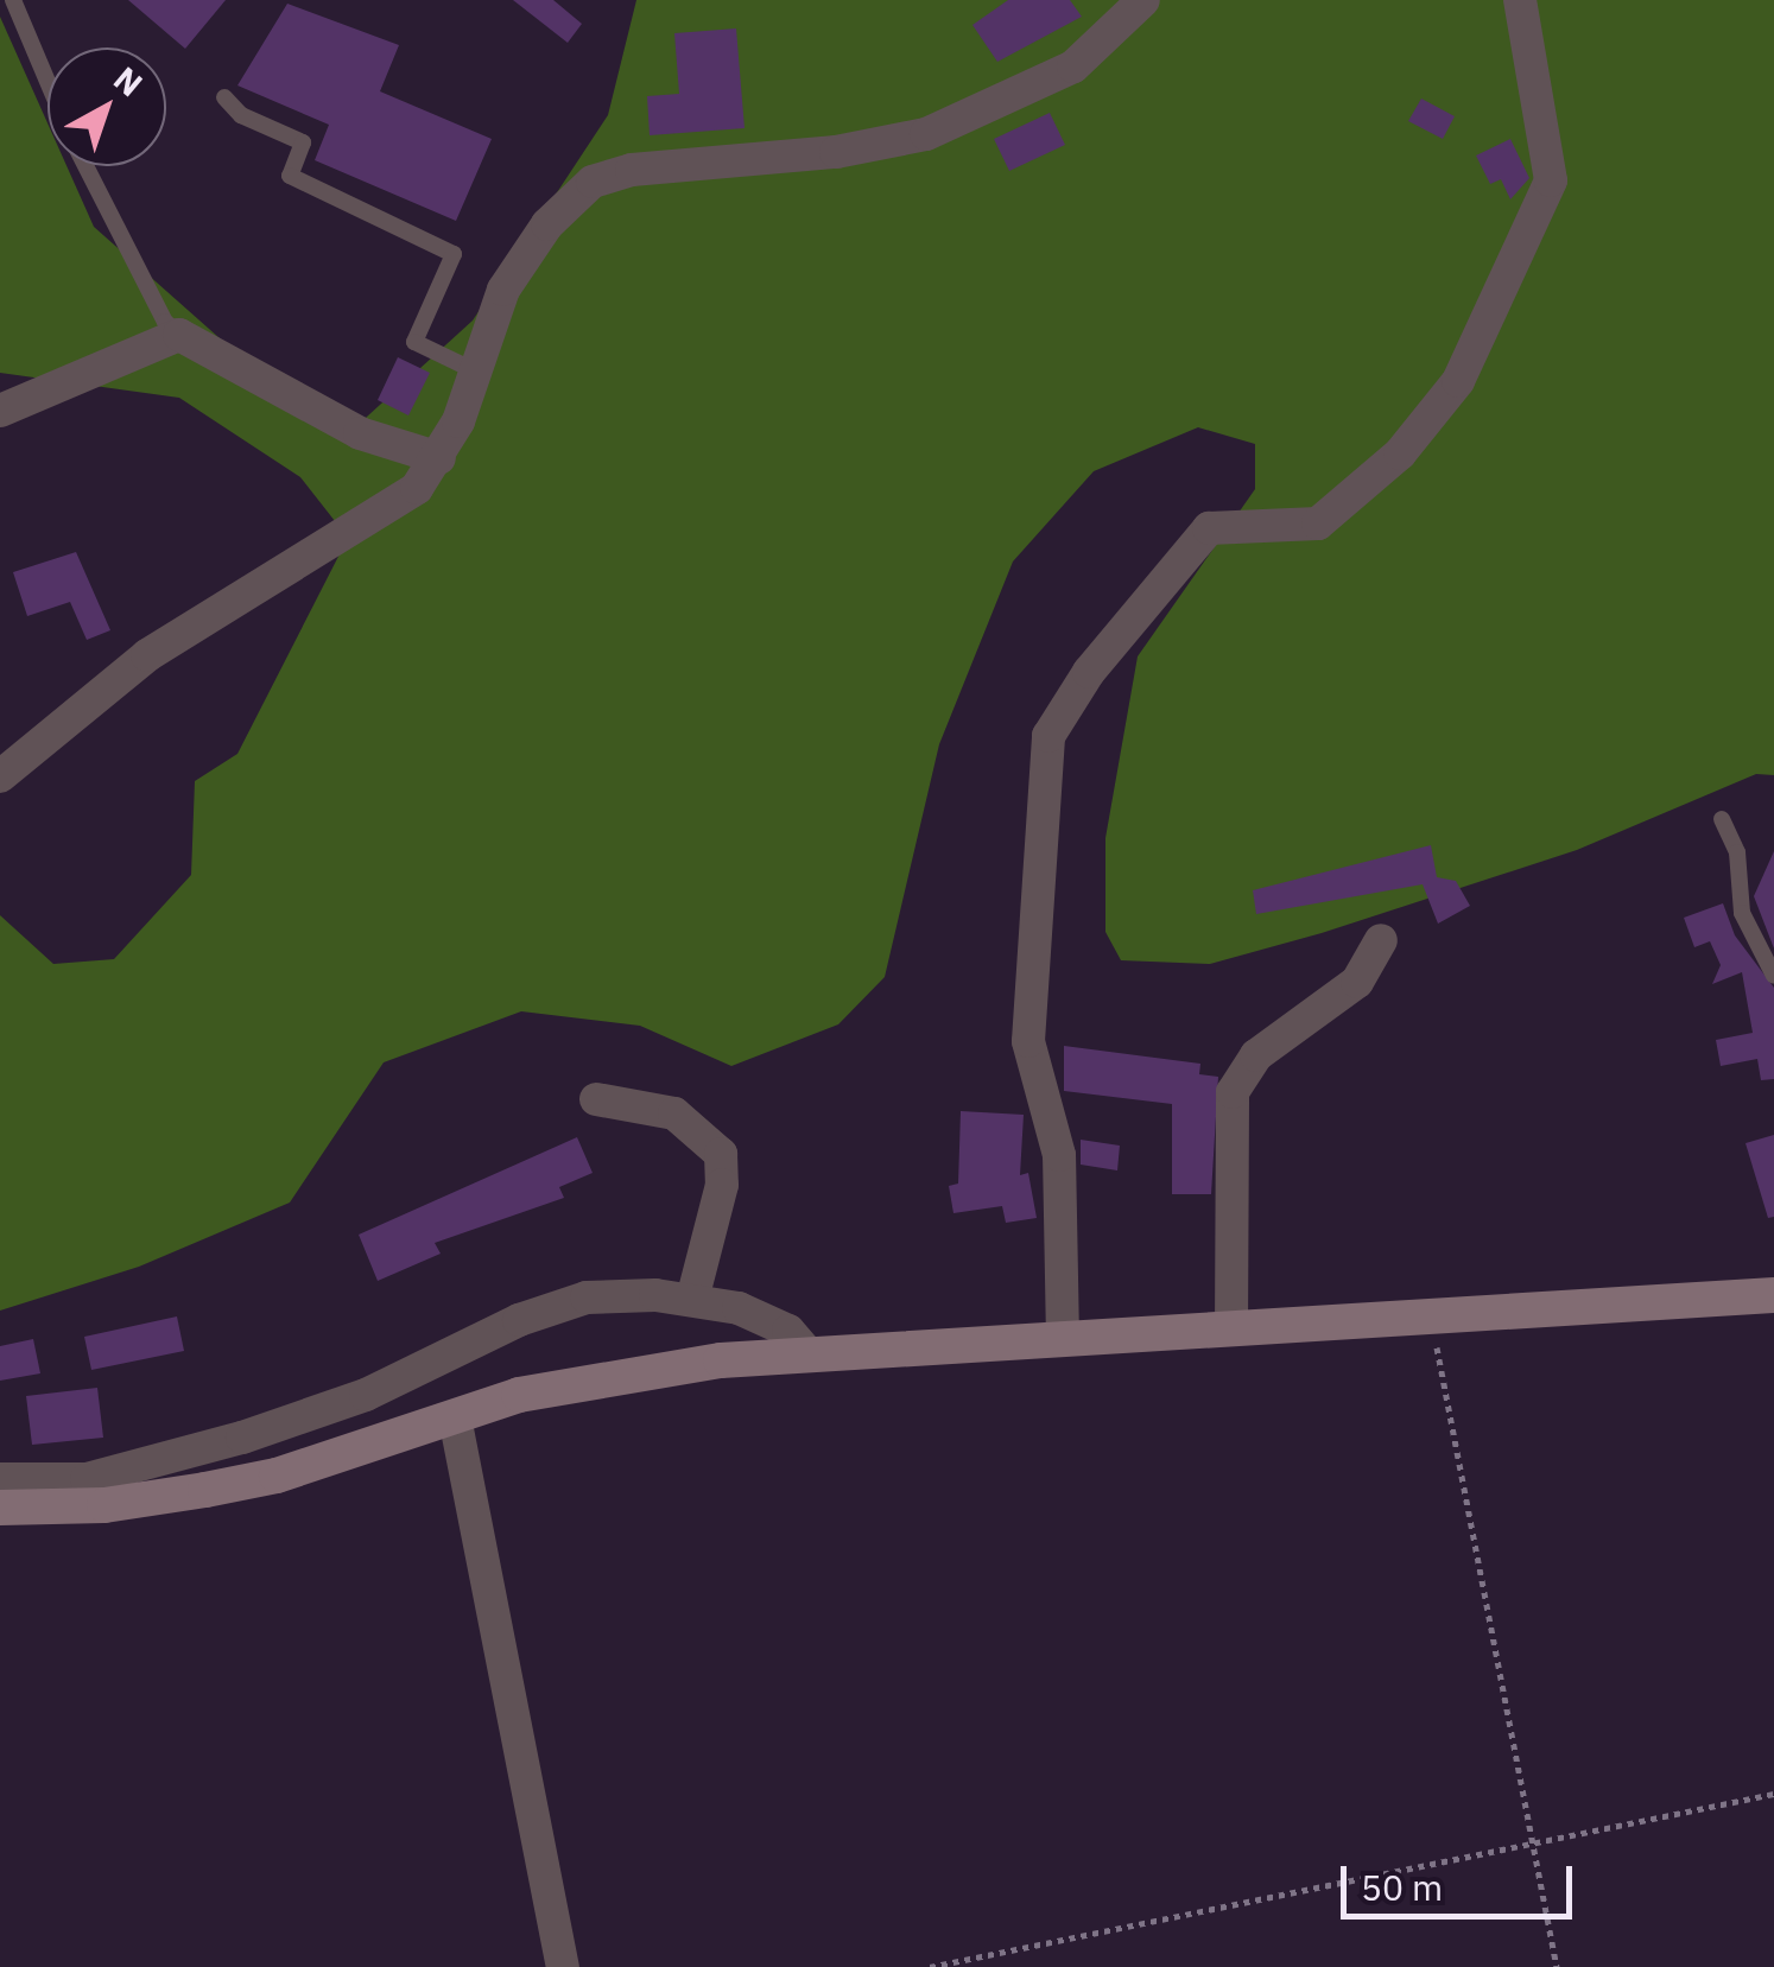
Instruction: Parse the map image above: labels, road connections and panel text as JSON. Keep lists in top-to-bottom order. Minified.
{"scale_bar":"50 m","north":"top right"}
